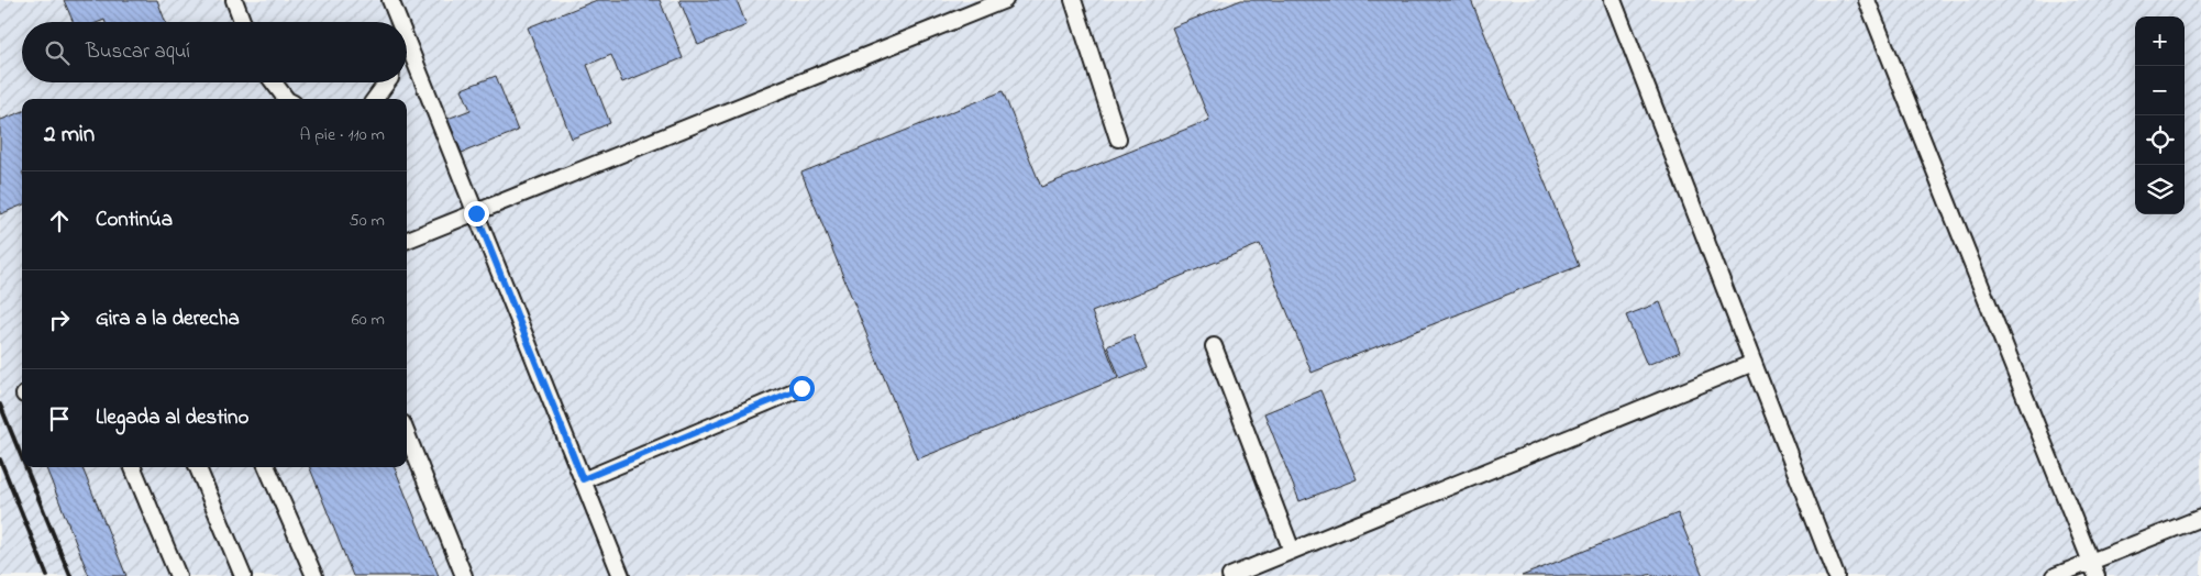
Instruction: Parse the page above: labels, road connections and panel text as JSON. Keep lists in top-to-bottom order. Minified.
{"page":{"map_buttons":["+","−"],"search":"Buscar aquí","heading":["2 min","A pie · 110 m"],"list":[["Continúa","50 m"],["Gira a la derecha","60 m"],"Llegada al destino"]}}
